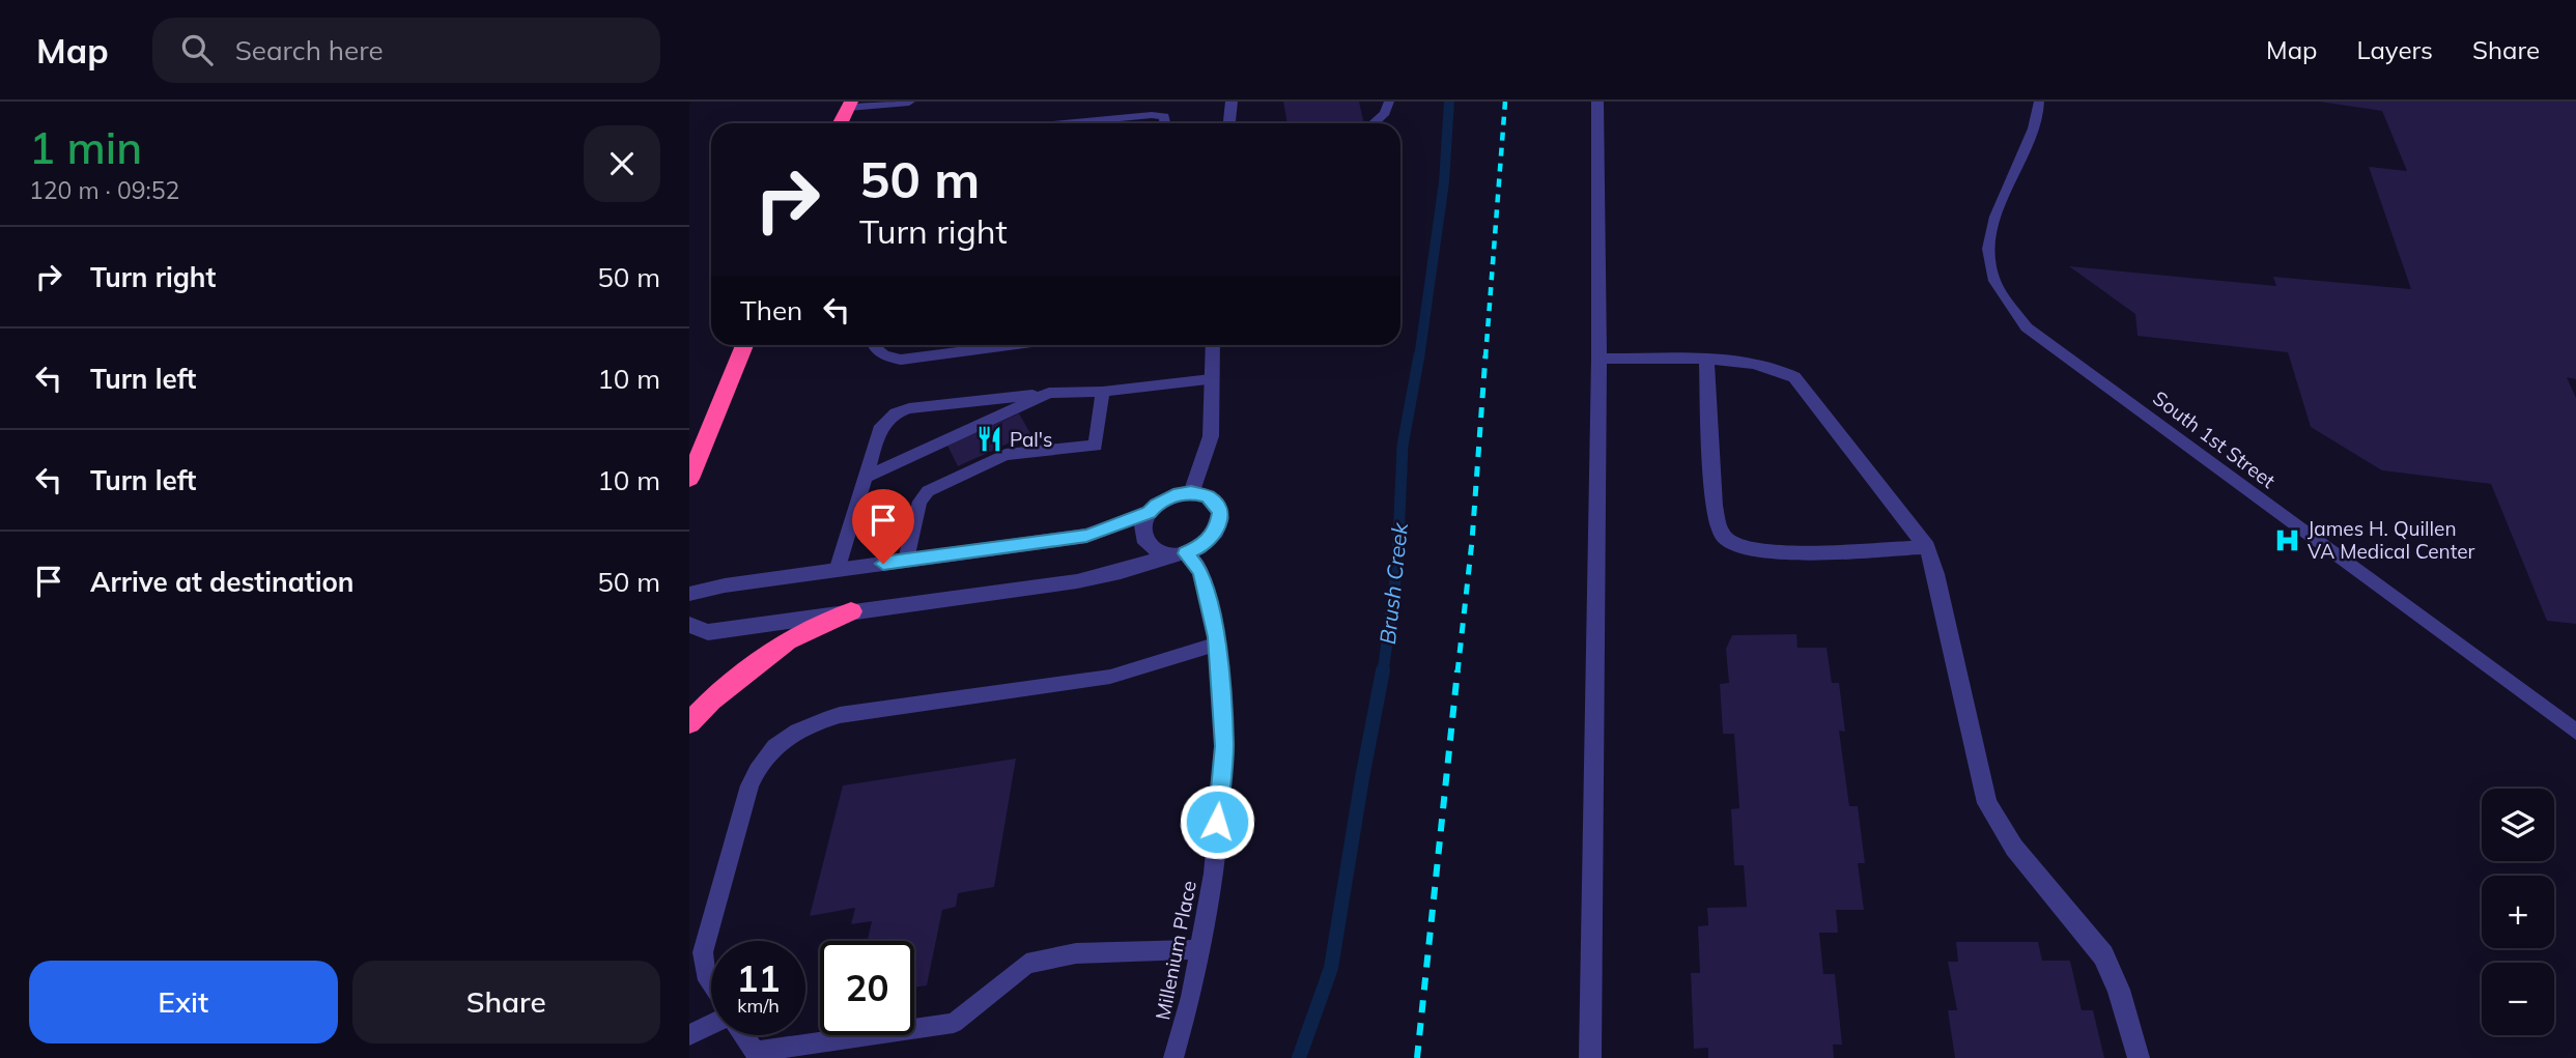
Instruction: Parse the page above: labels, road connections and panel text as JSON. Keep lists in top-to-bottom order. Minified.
{"streets":{"lane":["South 1st Street","Millenium Place"]},"water":["Brush Creek"],"places":{"restaurant":["Pal's"],"hospital":["James H. Quillen VA Medical Center"]},"page":{"header":"Map","search":"Search here","nav":["Map","Layers","Share"],"heading":["1 min","120 m · 09:52"],"turn":["50 m","Turn right"],"list":[{"name":"Turn right","value":"50 m"},{"name":"Turn left","value":"10 m"},{"name":"Turn left","value":"10 m"},{"name":"Arrive at destination","value":"50 m"}],"then":"Then","map_buttons":["+","−"],"speed":"11 km/h","limit":"20","buttons":["Exit","Share"]}}
